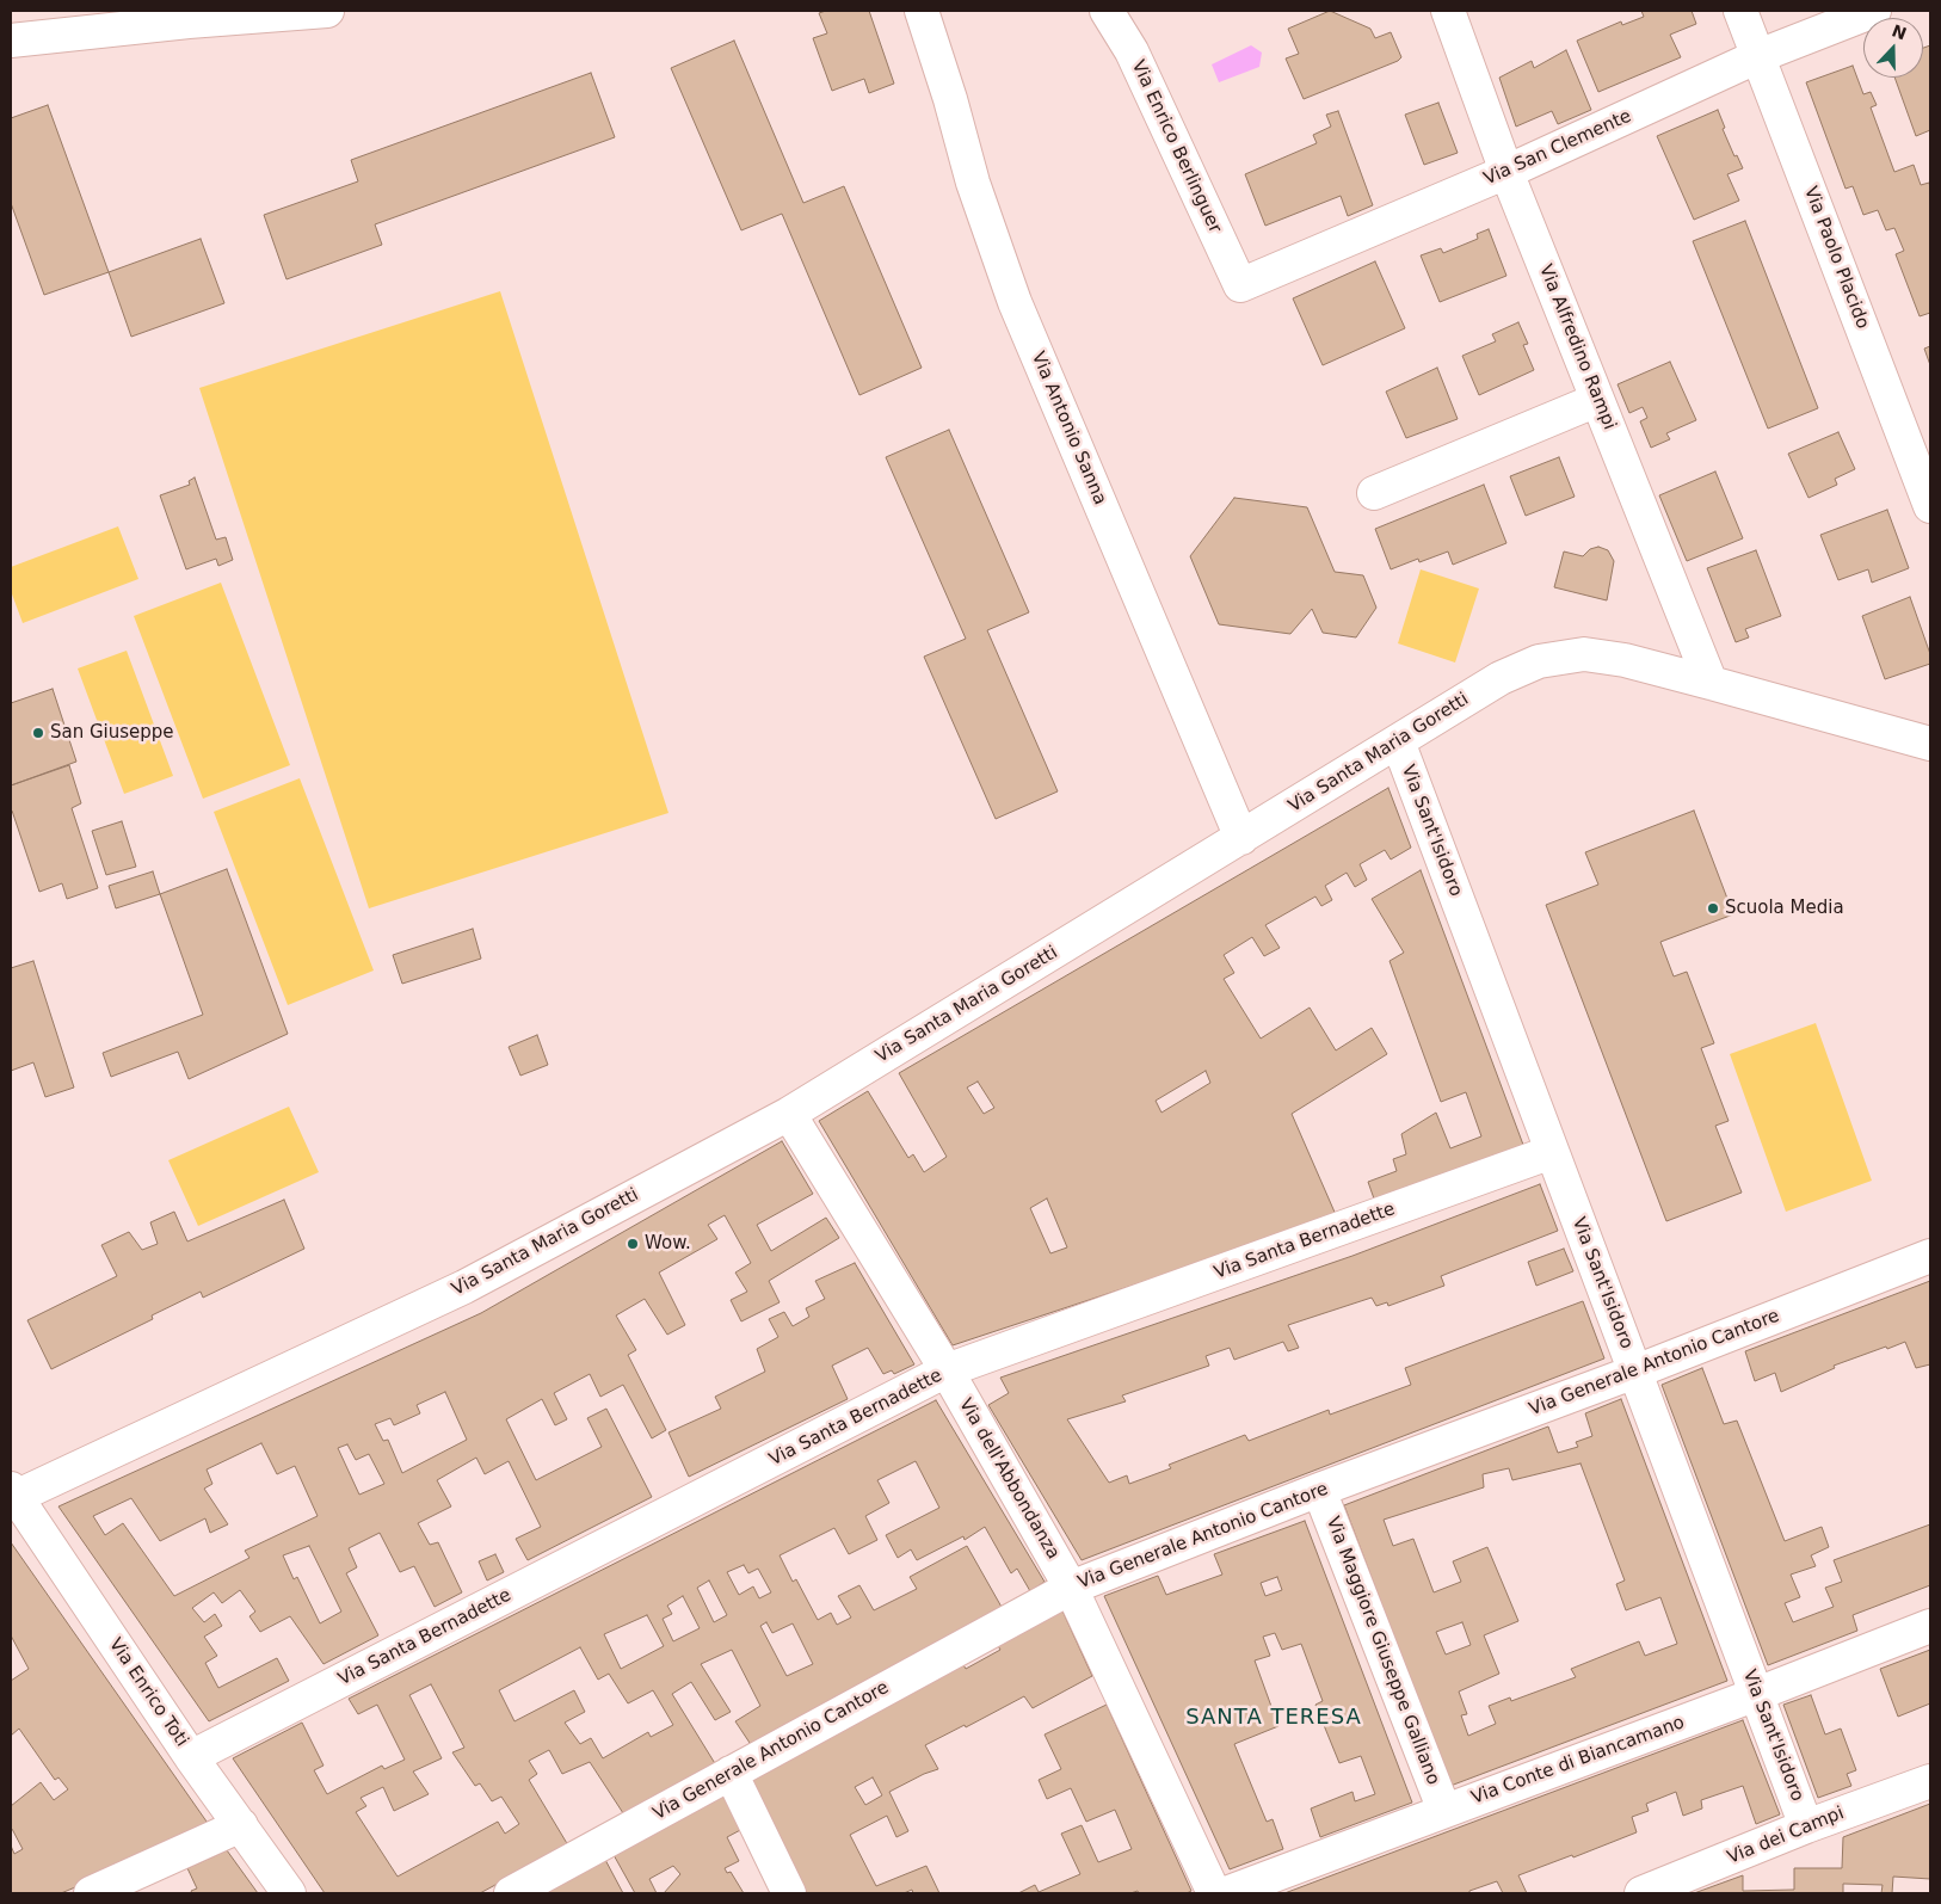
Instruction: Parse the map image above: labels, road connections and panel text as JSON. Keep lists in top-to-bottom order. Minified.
{"streets":{"street":["Via Enrico Berlinguer","Via San Clemente","Via Paolo Placido","Via Alfredino Rampi","Via Antonio Sanna","Via Santa Maria Goretti","Via Sant'Isidoro","Via Santa Bernadette","Via Generale Antonio Cantore","Via dell'Abbondanza","Via Maggiore Giuseppe Galliano","Via Enrico Toti","Via Conte di Biancamano","Via dei Campi"]},"crossings":[["Via Enrico Berlinguer","Via San Clemente"],["Via San Clemente","Via Paolo Placido"],["Via San Clemente","Via Alfredino Rampi"],["Via Alfredino Rampi","Via Santa Maria Goretti"],["Via Antonio Sanna","Via Santa Maria Goretti"],["Via Santa Maria Goretti","Via Sant'Isidoro"],["Via Santa Maria Goretti","Via dell'Abbondanza"],["Via Santa Maria Goretti","Via Enrico Toti"],["Via Sant'Isidoro","Via Santa Bernadette"],["Via Sant'Isidoro","Via Generale Antonio Cantore"],["Via Sant'Isidoro","Via Conte di Biancamano"],["Via Sant'Isidoro","Via dei Campi"],["Via Santa Bernadette","Via dell'Abbondanza"],["Via Santa Bernadette","Via Enrico Toti"],["Via Generale Antonio Cantore","Via dell'Abbondanza"],["Via Generale Antonio Cantore","Via Maggiore Giuseppe Galliano"],["Via Maggiore Giuseppe Galliano","Via Conte di Biancamano"]],"districts":["SANTA TERESA"],"places":["San Giuseppe","Scuola Media","Wow."],"north":"top"}
